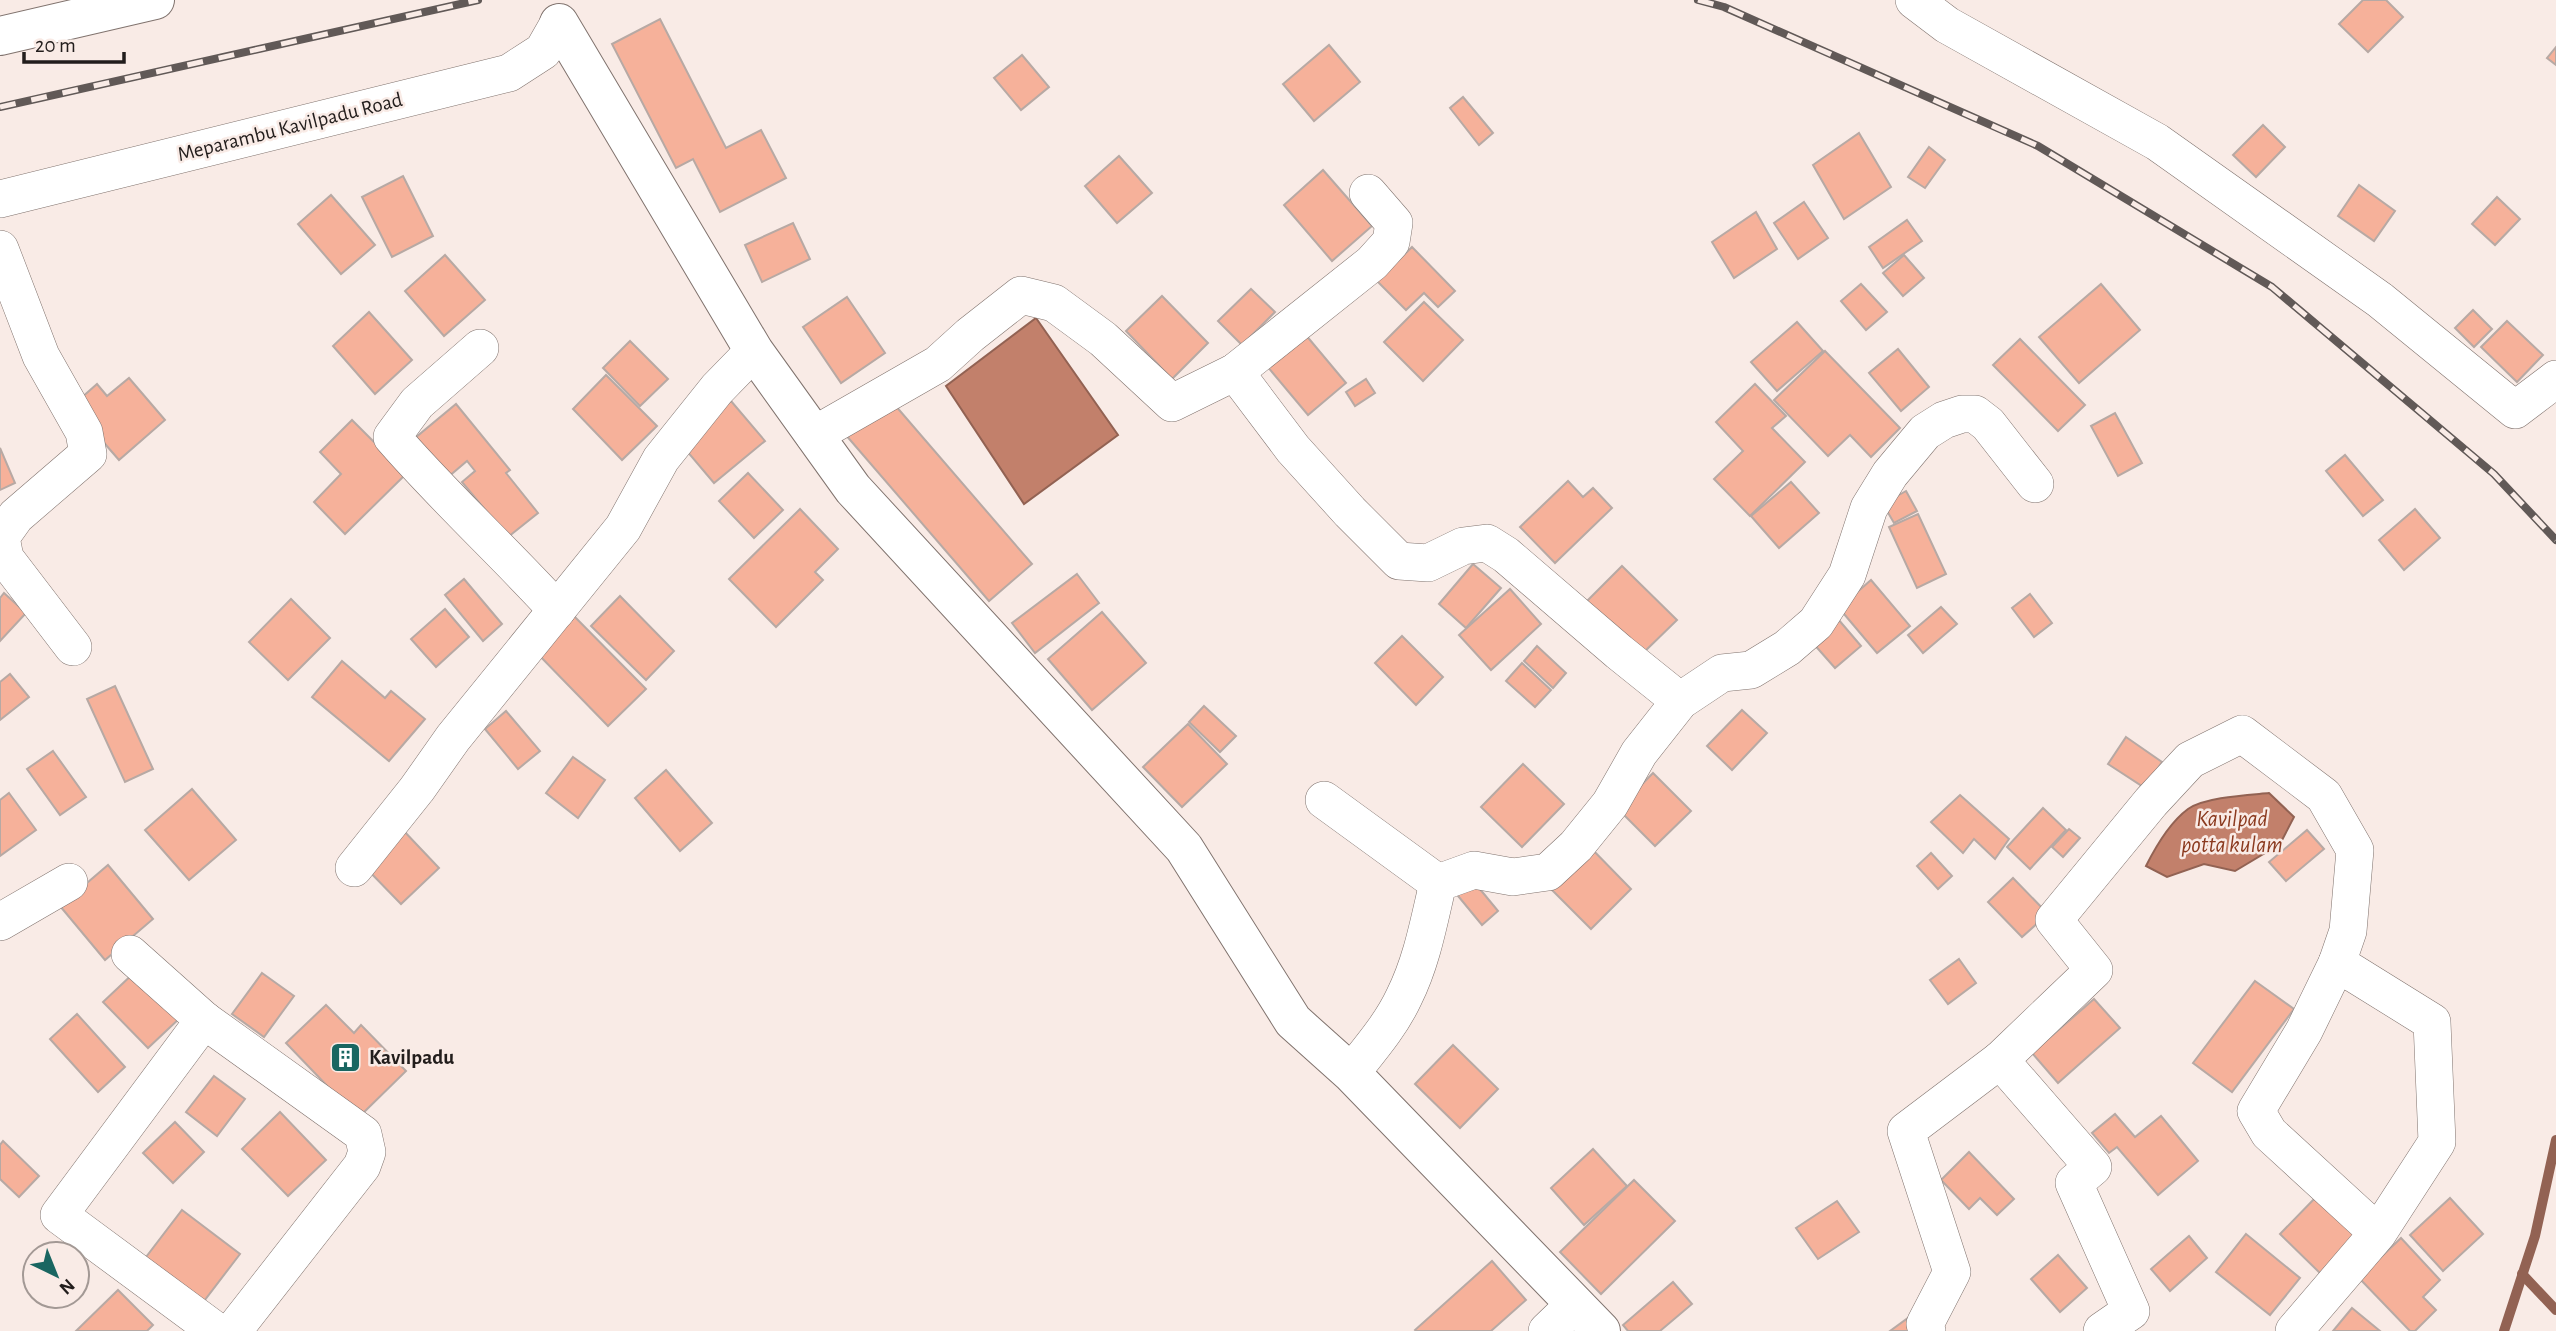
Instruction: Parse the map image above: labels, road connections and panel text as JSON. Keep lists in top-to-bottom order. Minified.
{"streets":{"street":["Meparambu Kavilpadu Road"]},"water":["Kavilpad potta kulam"],"places":{"building":["Kavilpadu"]},"scale_bar":"20 m","north":"bottom right"}
